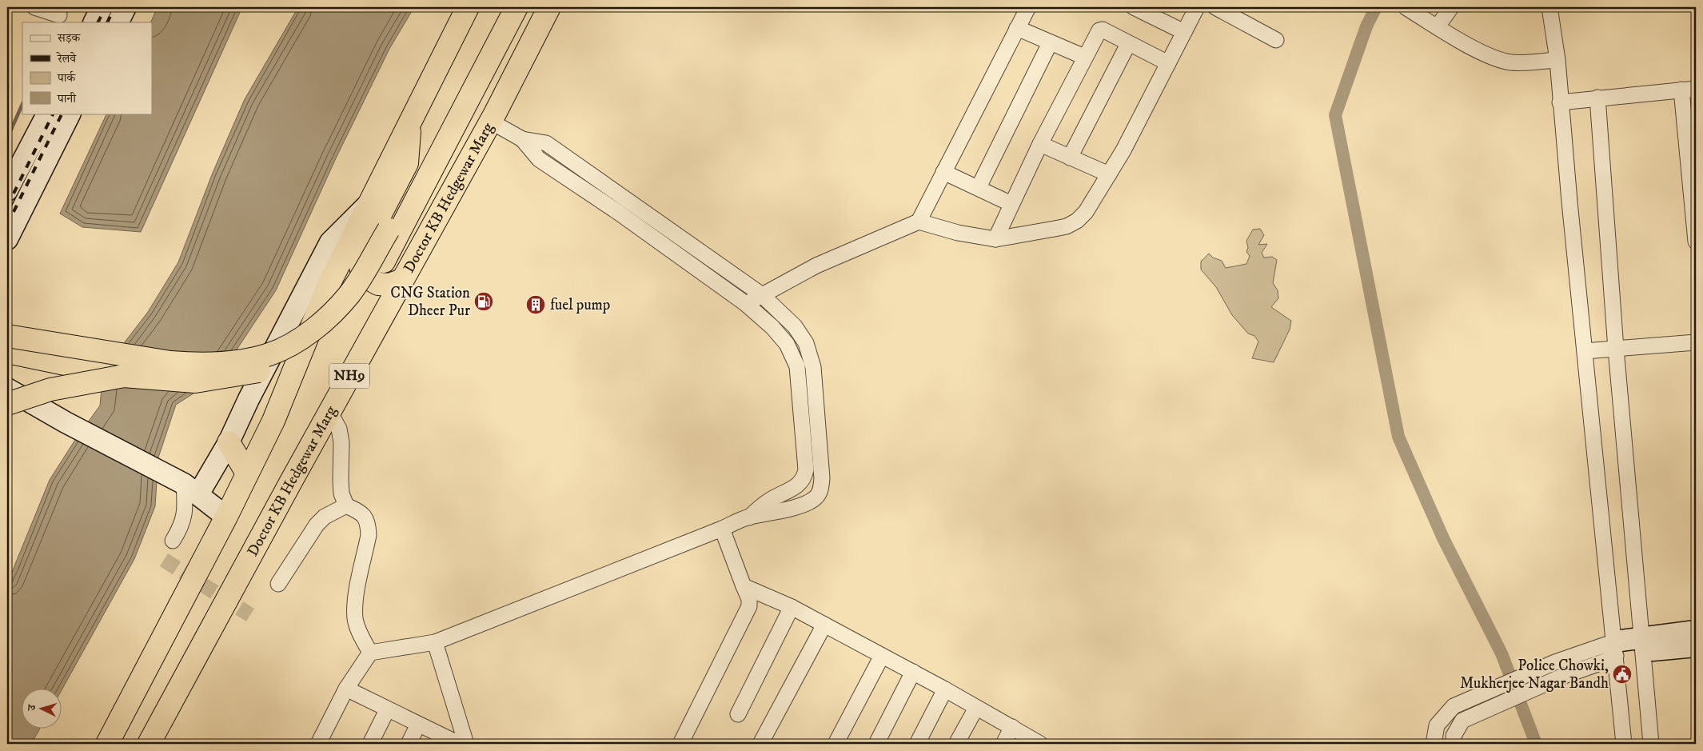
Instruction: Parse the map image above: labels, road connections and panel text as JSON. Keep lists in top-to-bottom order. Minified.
{"streets":{"highway":["Doctor KB Hedgewar Marg","NH9"]},"places":{"fuel station":["CNG Station Dheer Pur"],"building":["fuel pump"],"public building":["Police Chowki, Mukherjee Nagar Bandh"]},"legend":["सड़क","रेलवे","पार्क","पानी"],"north":"left"}
